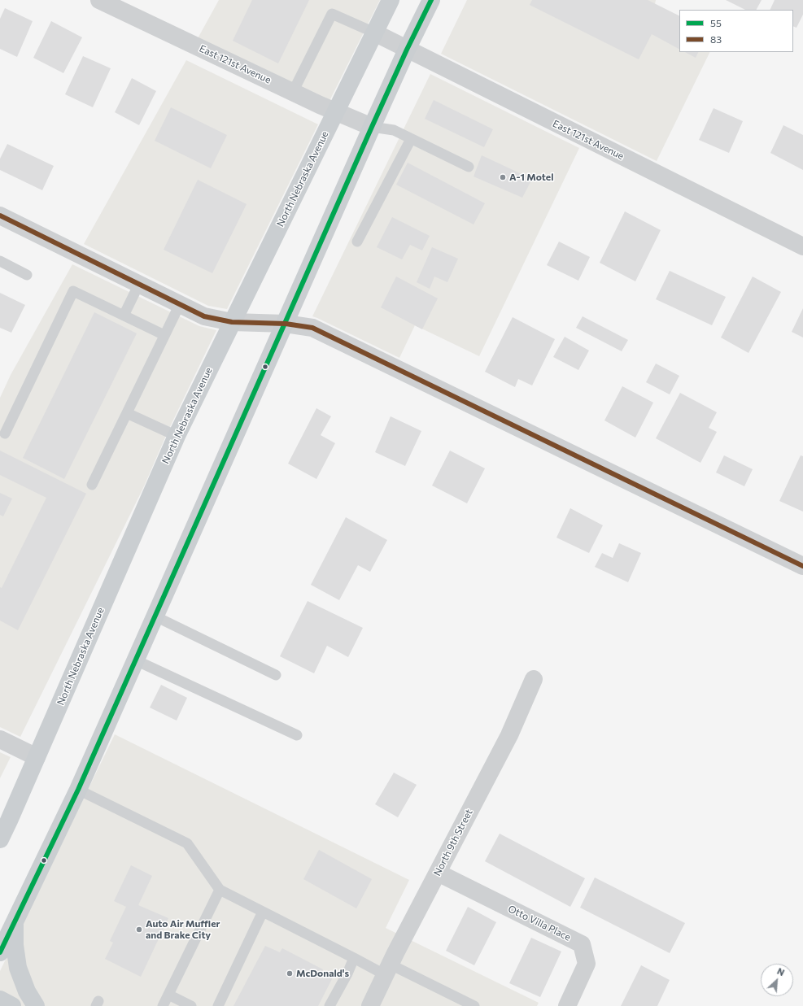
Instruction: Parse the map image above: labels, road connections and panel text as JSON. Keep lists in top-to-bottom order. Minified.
{"streets":{"main road":["North Nebraska Avenue"],"street":["East 121st Avenue","North 9th Street","Otto Villa Place"]},"crossings":[["East 121st Avenue","North Nebraska Avenue"],["North 9th Street","Otto Villa Place"]],"places":["A-1 Motel","Auto Air Muffler and Brake City","McDonald's"],"lines":["transit line 55","transit line 83"],"legend":["55","83"],"north":"top right"}
